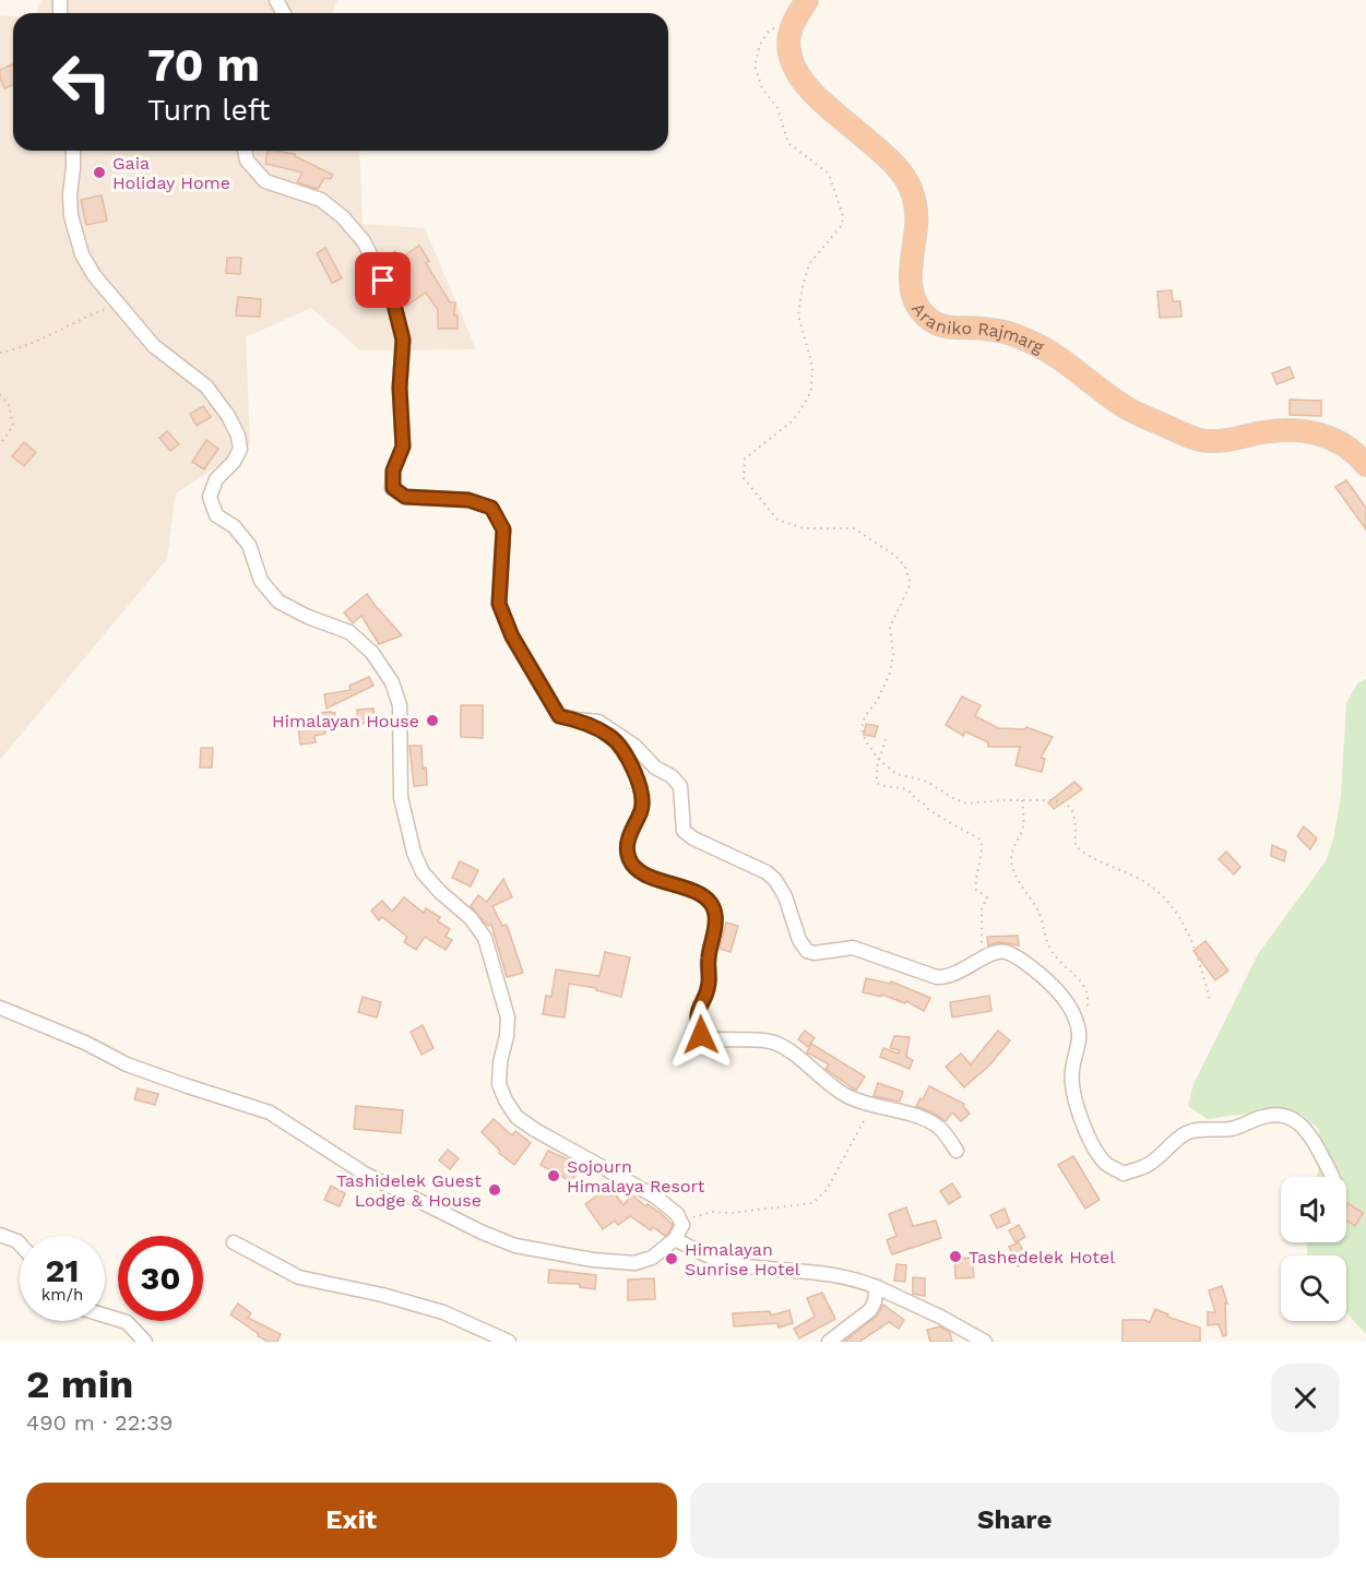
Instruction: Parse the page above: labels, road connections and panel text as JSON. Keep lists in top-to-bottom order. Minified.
{"streets":{"highway":["Araniko Rajmarg"]},"places":["Gaia Holiday Home","Himalayan House","Sojourn Himalaya Resort","Tashidelek Guest Lodge & House","Tashedelek Hotel","Himalayan Sunrise Hotel"],"page":{"turn":["70 m","Turn left"],"speed":"21 km/h","limit":"30","heading":["2 min","490 m · 22:39"],"buttons":["Exit","Share"]}}
